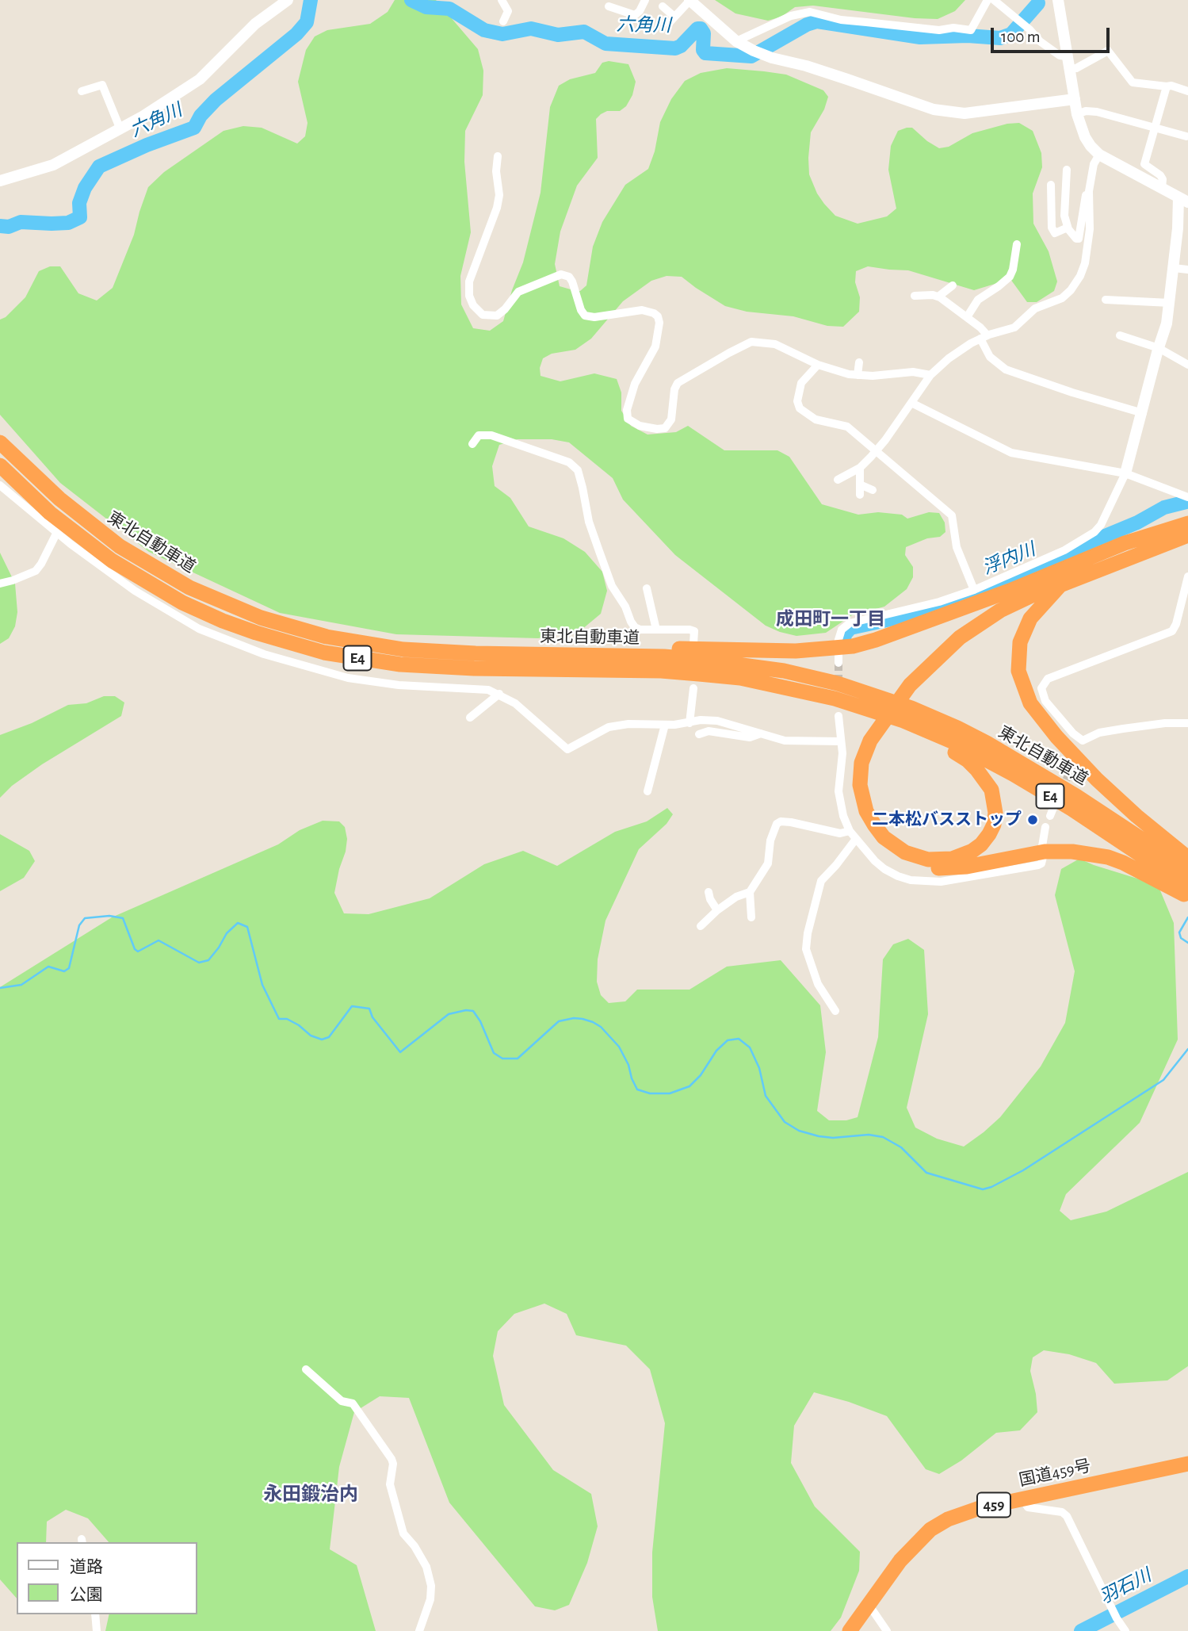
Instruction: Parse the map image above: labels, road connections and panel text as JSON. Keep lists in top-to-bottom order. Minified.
{"streets":{"highway":["東北自動車道","E4","国道459号","459"]},"districts":["成田町一丁目","永田鍛治内"],"water":["六角川","浮内川","羽石川"],"places":["二本松バスストップ"],"legend":["道路","公園"],"scale_bar":"100 m"}
